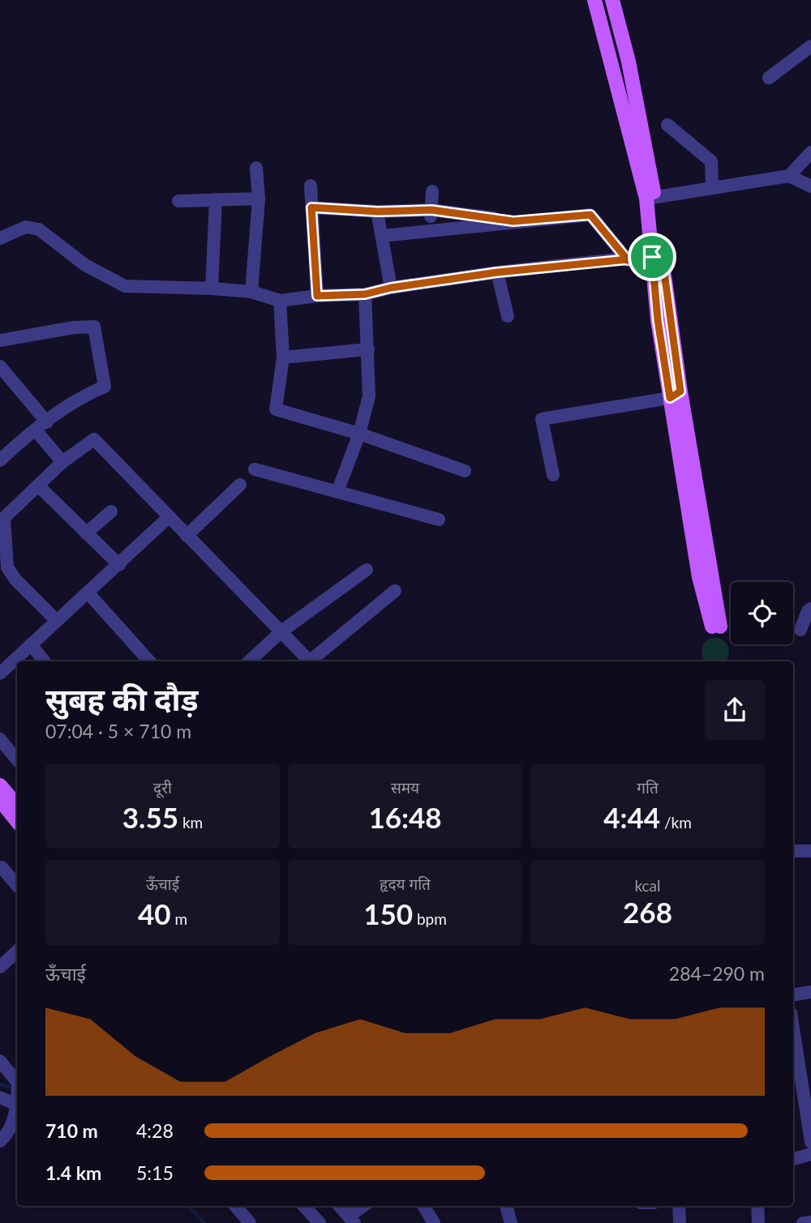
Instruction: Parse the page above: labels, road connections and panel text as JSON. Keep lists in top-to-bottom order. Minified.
{"page":{"heading":["सुबह की दौड़","07:04 · 5 × 710 m"],"stats":[["दूरी","3.55 km"],["समय","16:48"],["गति","4:44 /km"],["ऊँचाई","40 m"],["हृदय गति","150 bpm"],["kcal","268"]],"chart":["ऊँचाई","284–290 m"],"list":[{"name":"710 m","note":"4:28"},{"name":"1.4 km","note":"5:15"}]}}
